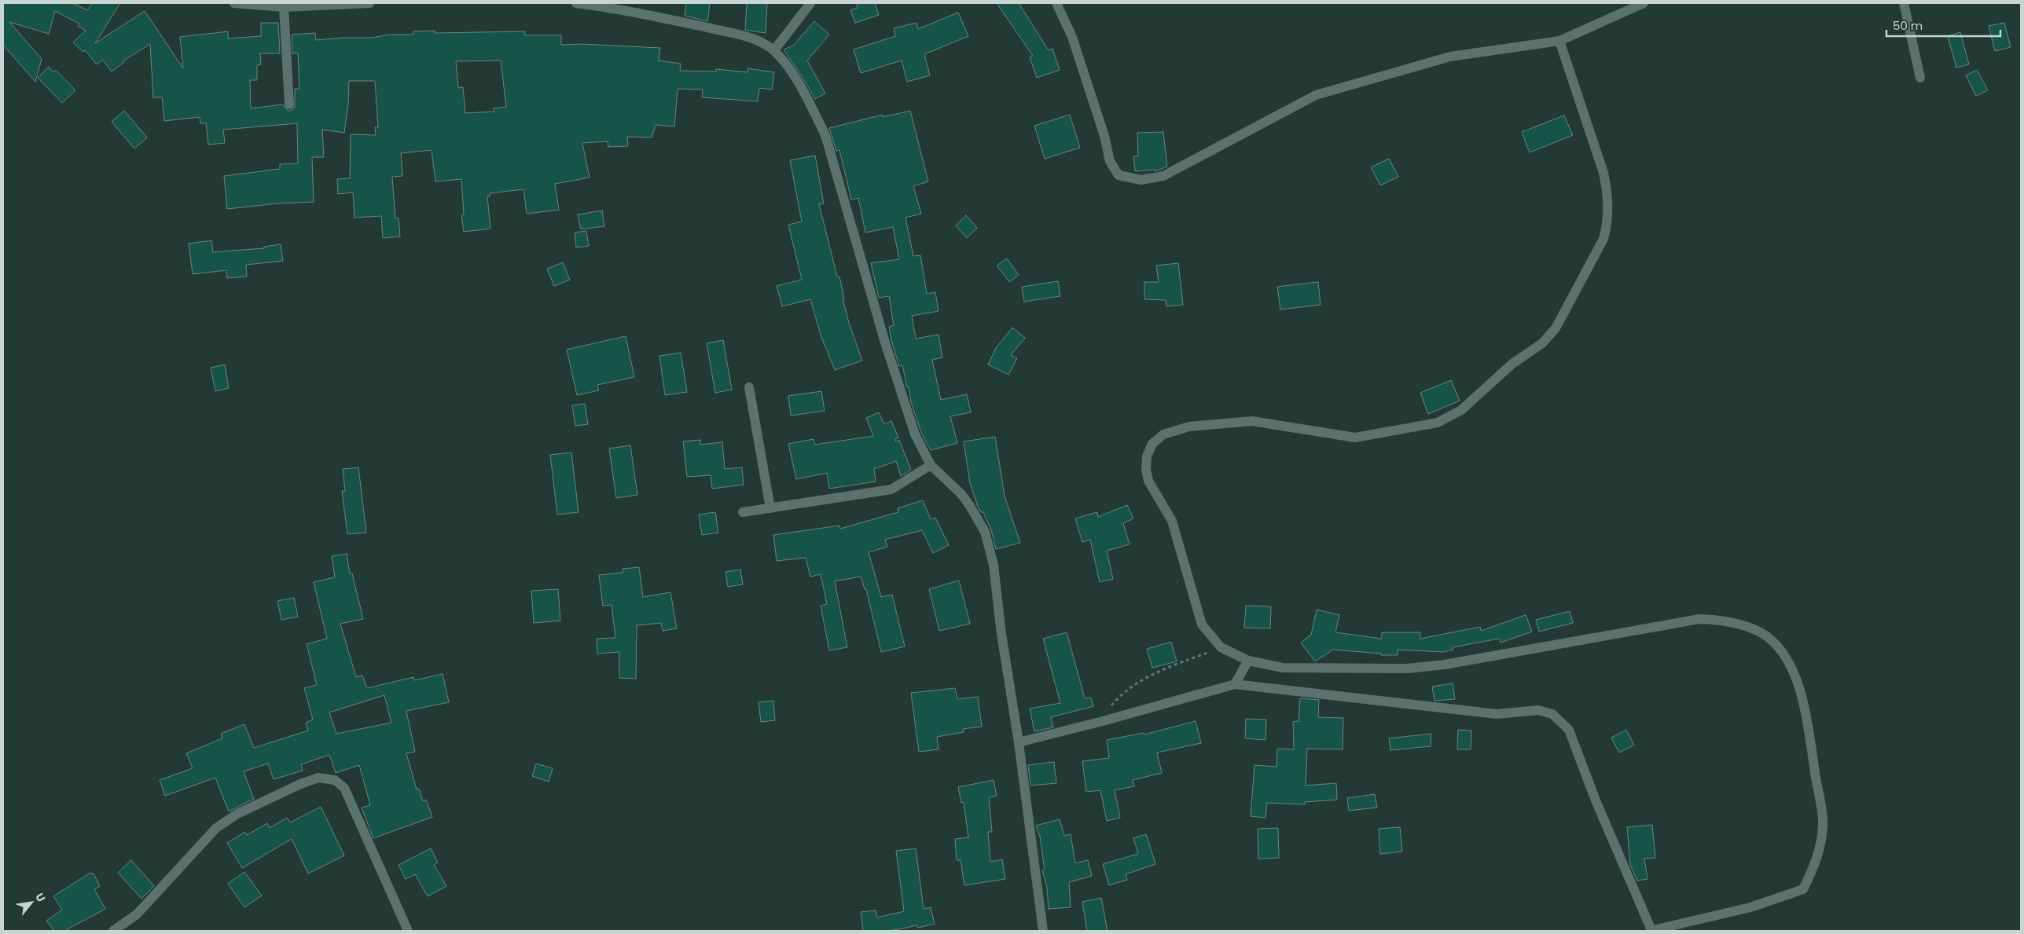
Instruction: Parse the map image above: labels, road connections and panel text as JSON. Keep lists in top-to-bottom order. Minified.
{"scale_bar":"50 m","north":"top right"}
